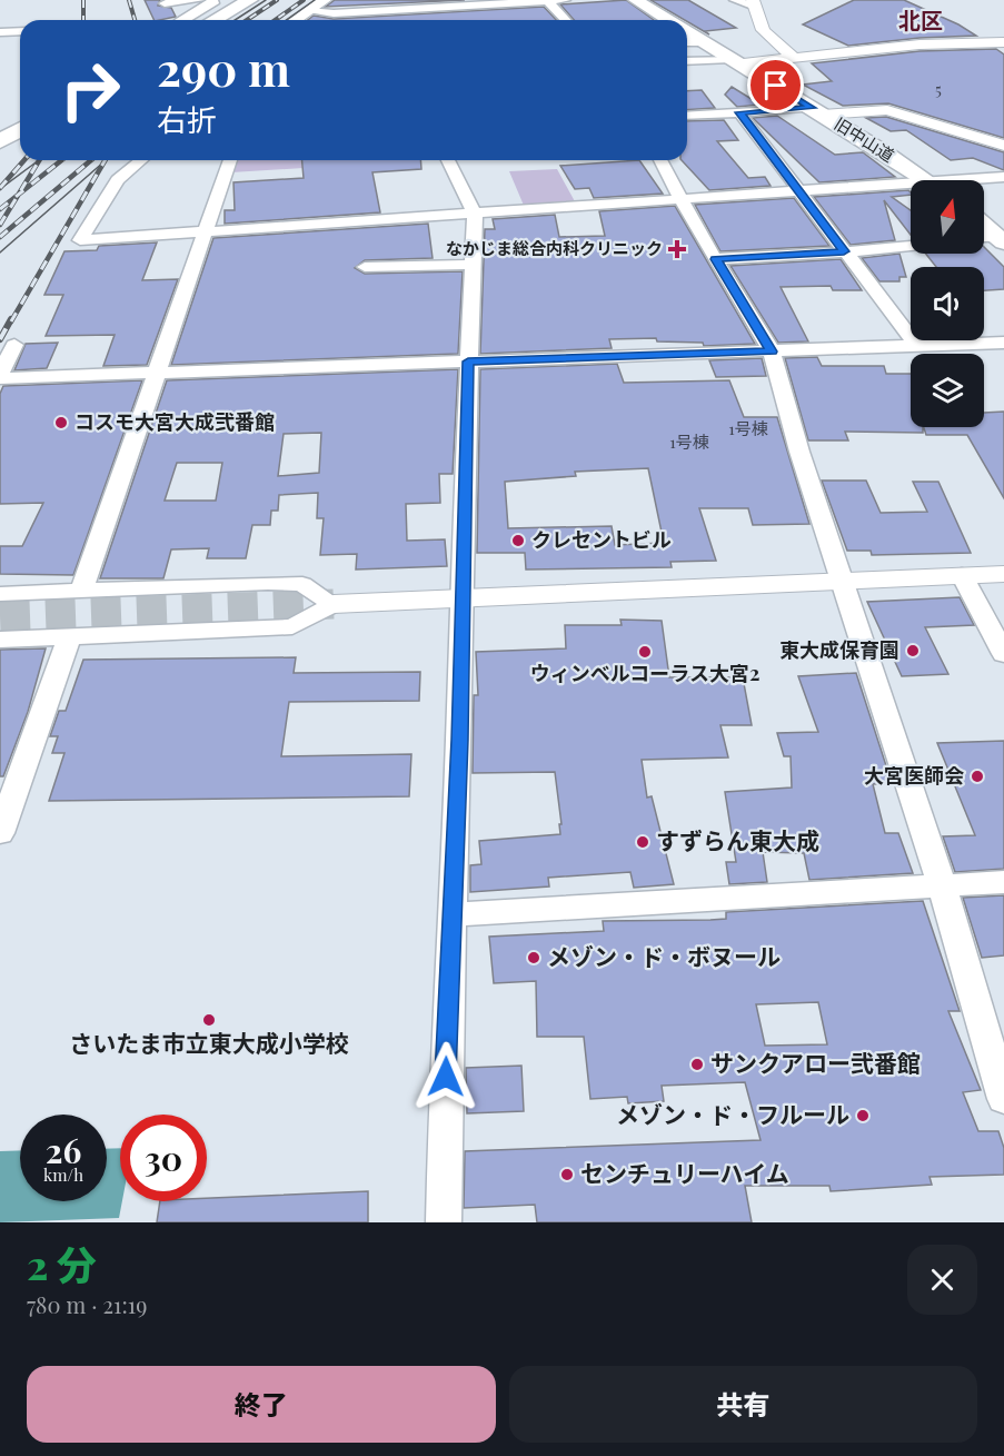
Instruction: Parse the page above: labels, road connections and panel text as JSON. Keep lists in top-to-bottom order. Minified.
{"streets":{"main road":["旧中山道"]},"districts":["北区"],"places":{"health":["なかじま総合内科クリニック"],"other":["コスモ大宮大成弐番館","クレセントビル","東大成保育園","ウィンベルコーラス大宮2","大宮医師会","すずらん東大成","メゾン・ド・ボヌール","さいたま市立東大成小学校","サンクアロー弐番館","メゾン・ド・フルール","センチュリーハイム"]},"house_numbers":["5","1号棟","1号棟"],"north":"top","page":{"turn":["290 m","右折"],"speed":"26 km/h","limit":"30","heading":["2 分","780 m · 21:19"],"buttons":["終了","共有"]}}
